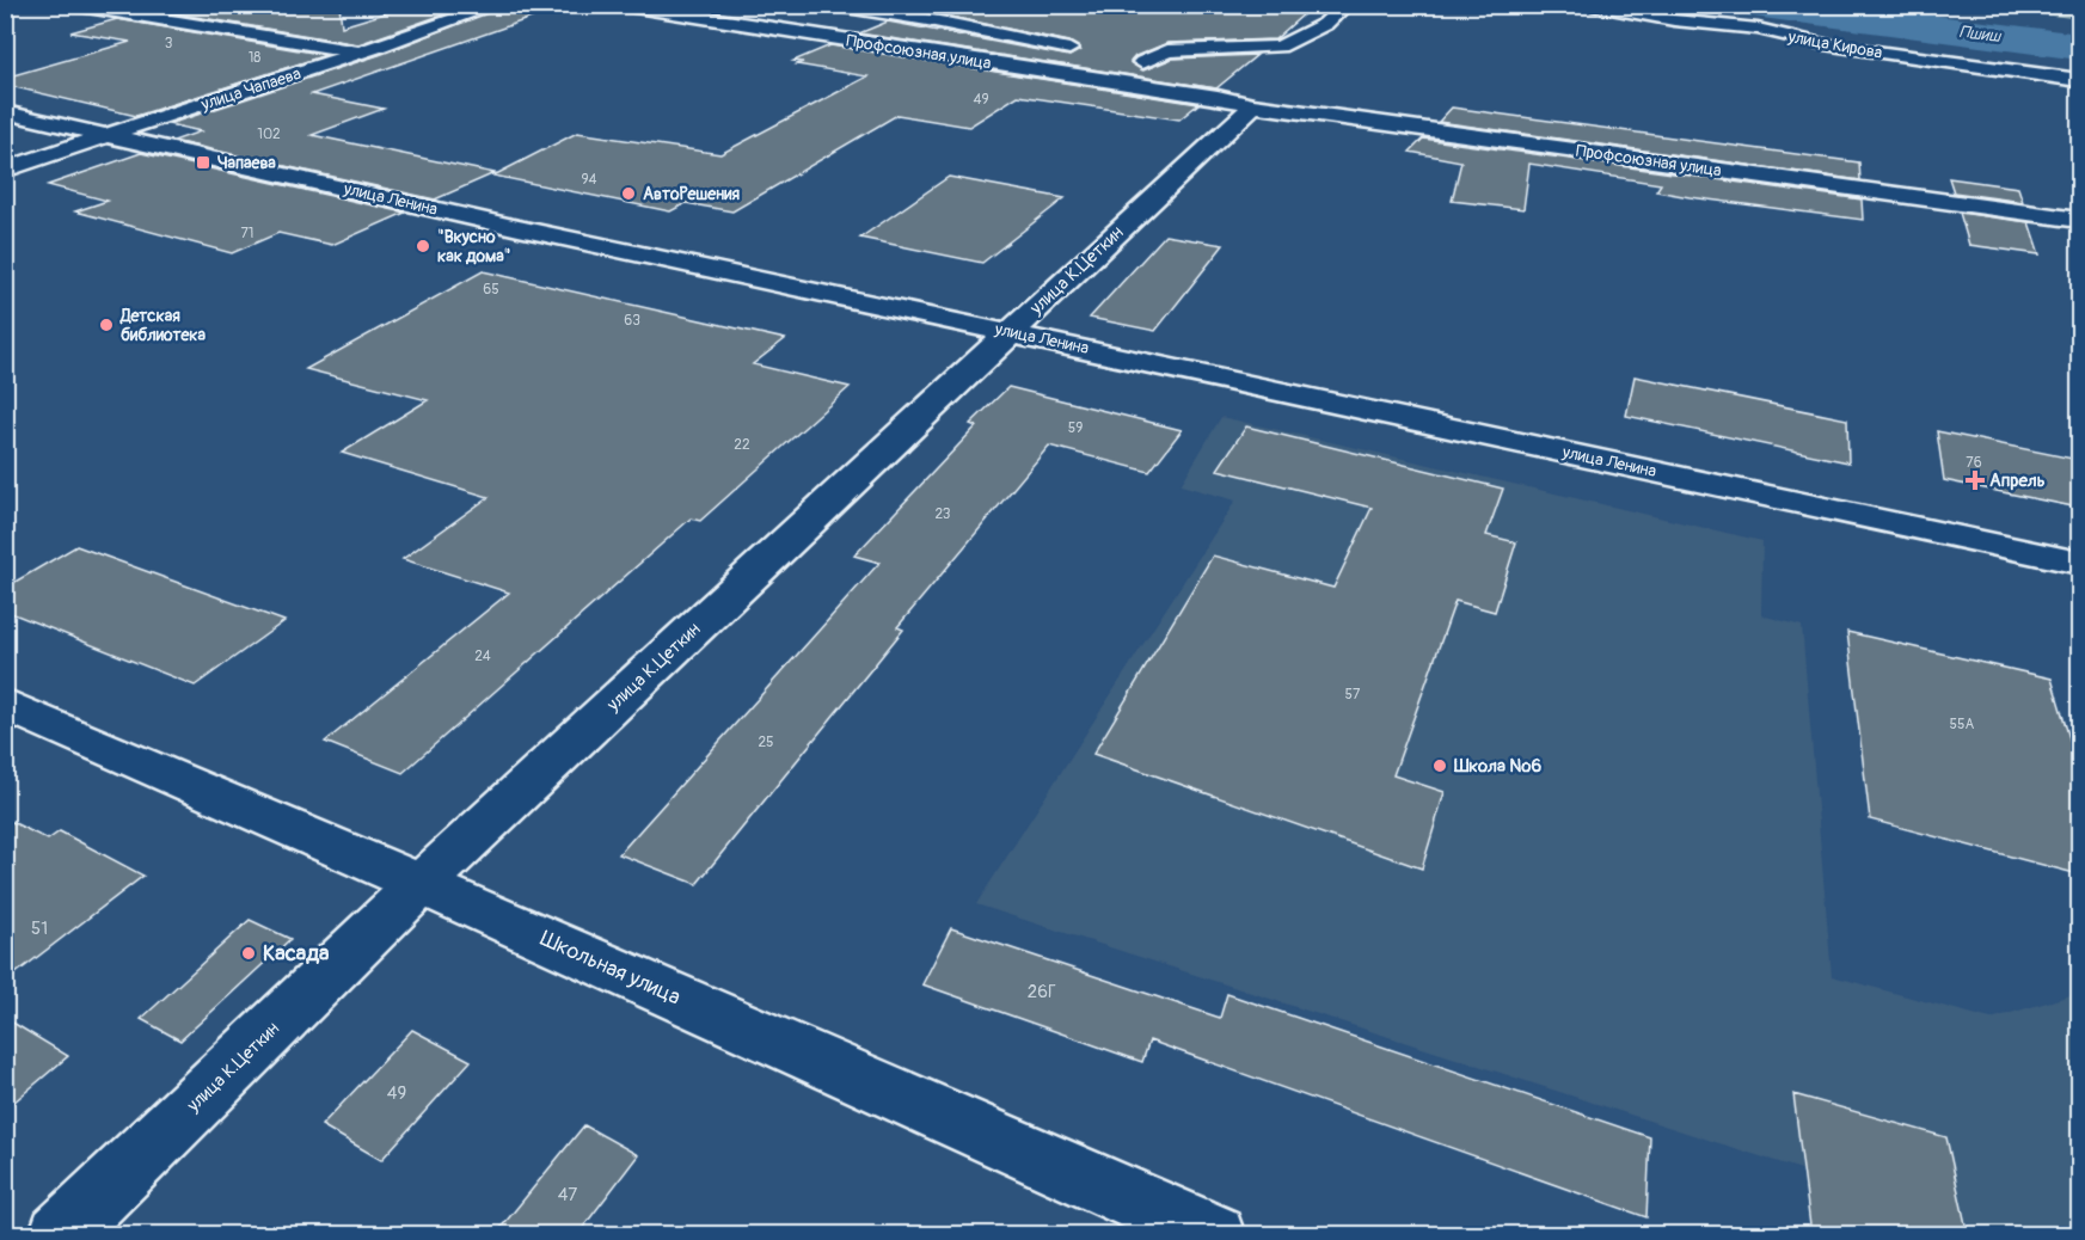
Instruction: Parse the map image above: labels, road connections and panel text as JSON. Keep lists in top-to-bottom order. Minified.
{"streets":{"street":["улица Кирова","Профсоюзная улица","улица Чапаева","улица Ленина","улица К.Цеткин","Школьная улица"]},"crossings":[["Профсоюзная улица","улица К.Цеткин"],["улица Чапаева","улица Ленина"],["улица Ленина","улица К.Цеткин"],["улица К.Цеткин","Школьная улица"]],"water":["Пшиш"],"places":{"transit":["Чапаева"],"other":["АвтоРешения","\"Вкусно как дома\"","Детская библиотека","Школа №6","Касада"],"health":["Апрель"]},"house_numbers":["3","18","49","102","94","71","65","63","59","22","76","23","24","57","55А","25","51","26Г","49","47"]}
